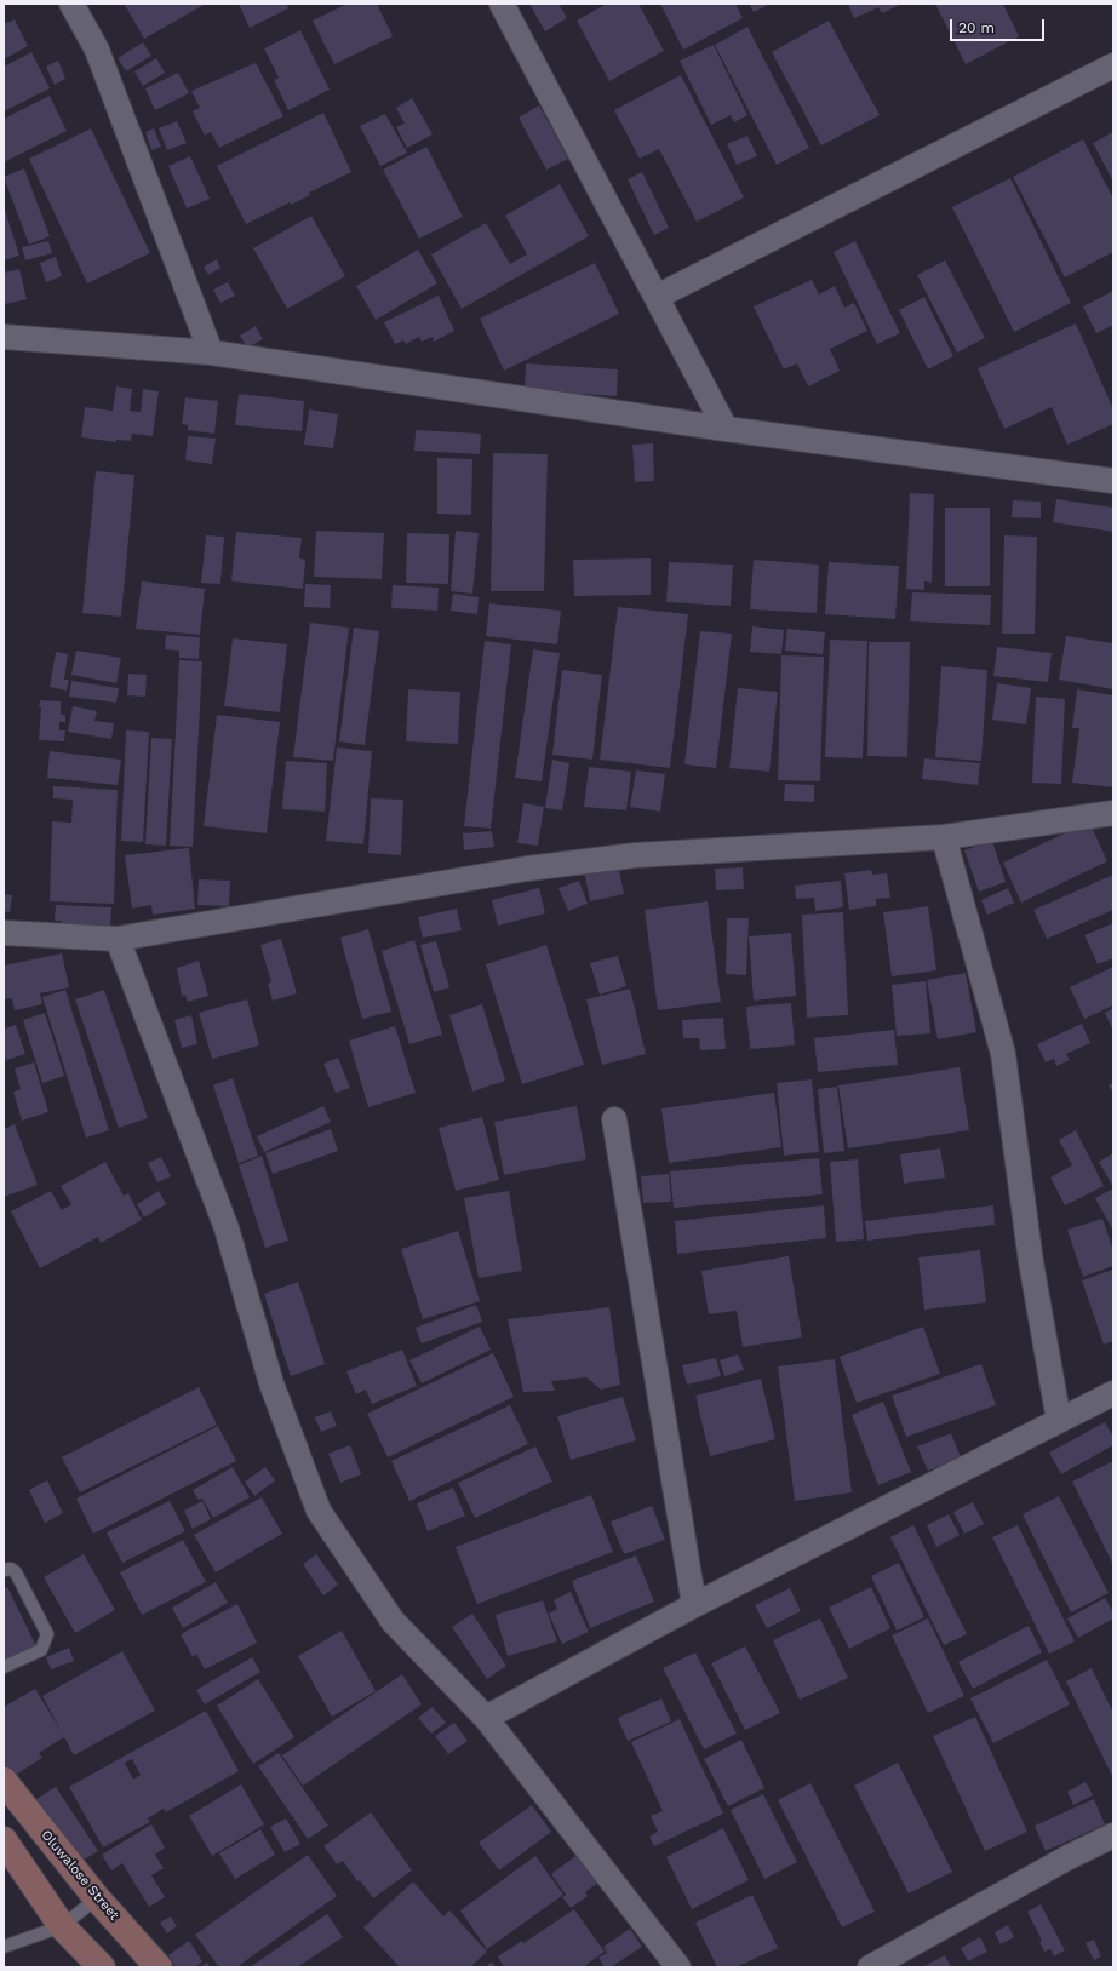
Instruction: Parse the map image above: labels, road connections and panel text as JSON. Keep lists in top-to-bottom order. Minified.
{"streets":{"street":["Oluwalose Street"]},"scale_bar":"20 m"}
